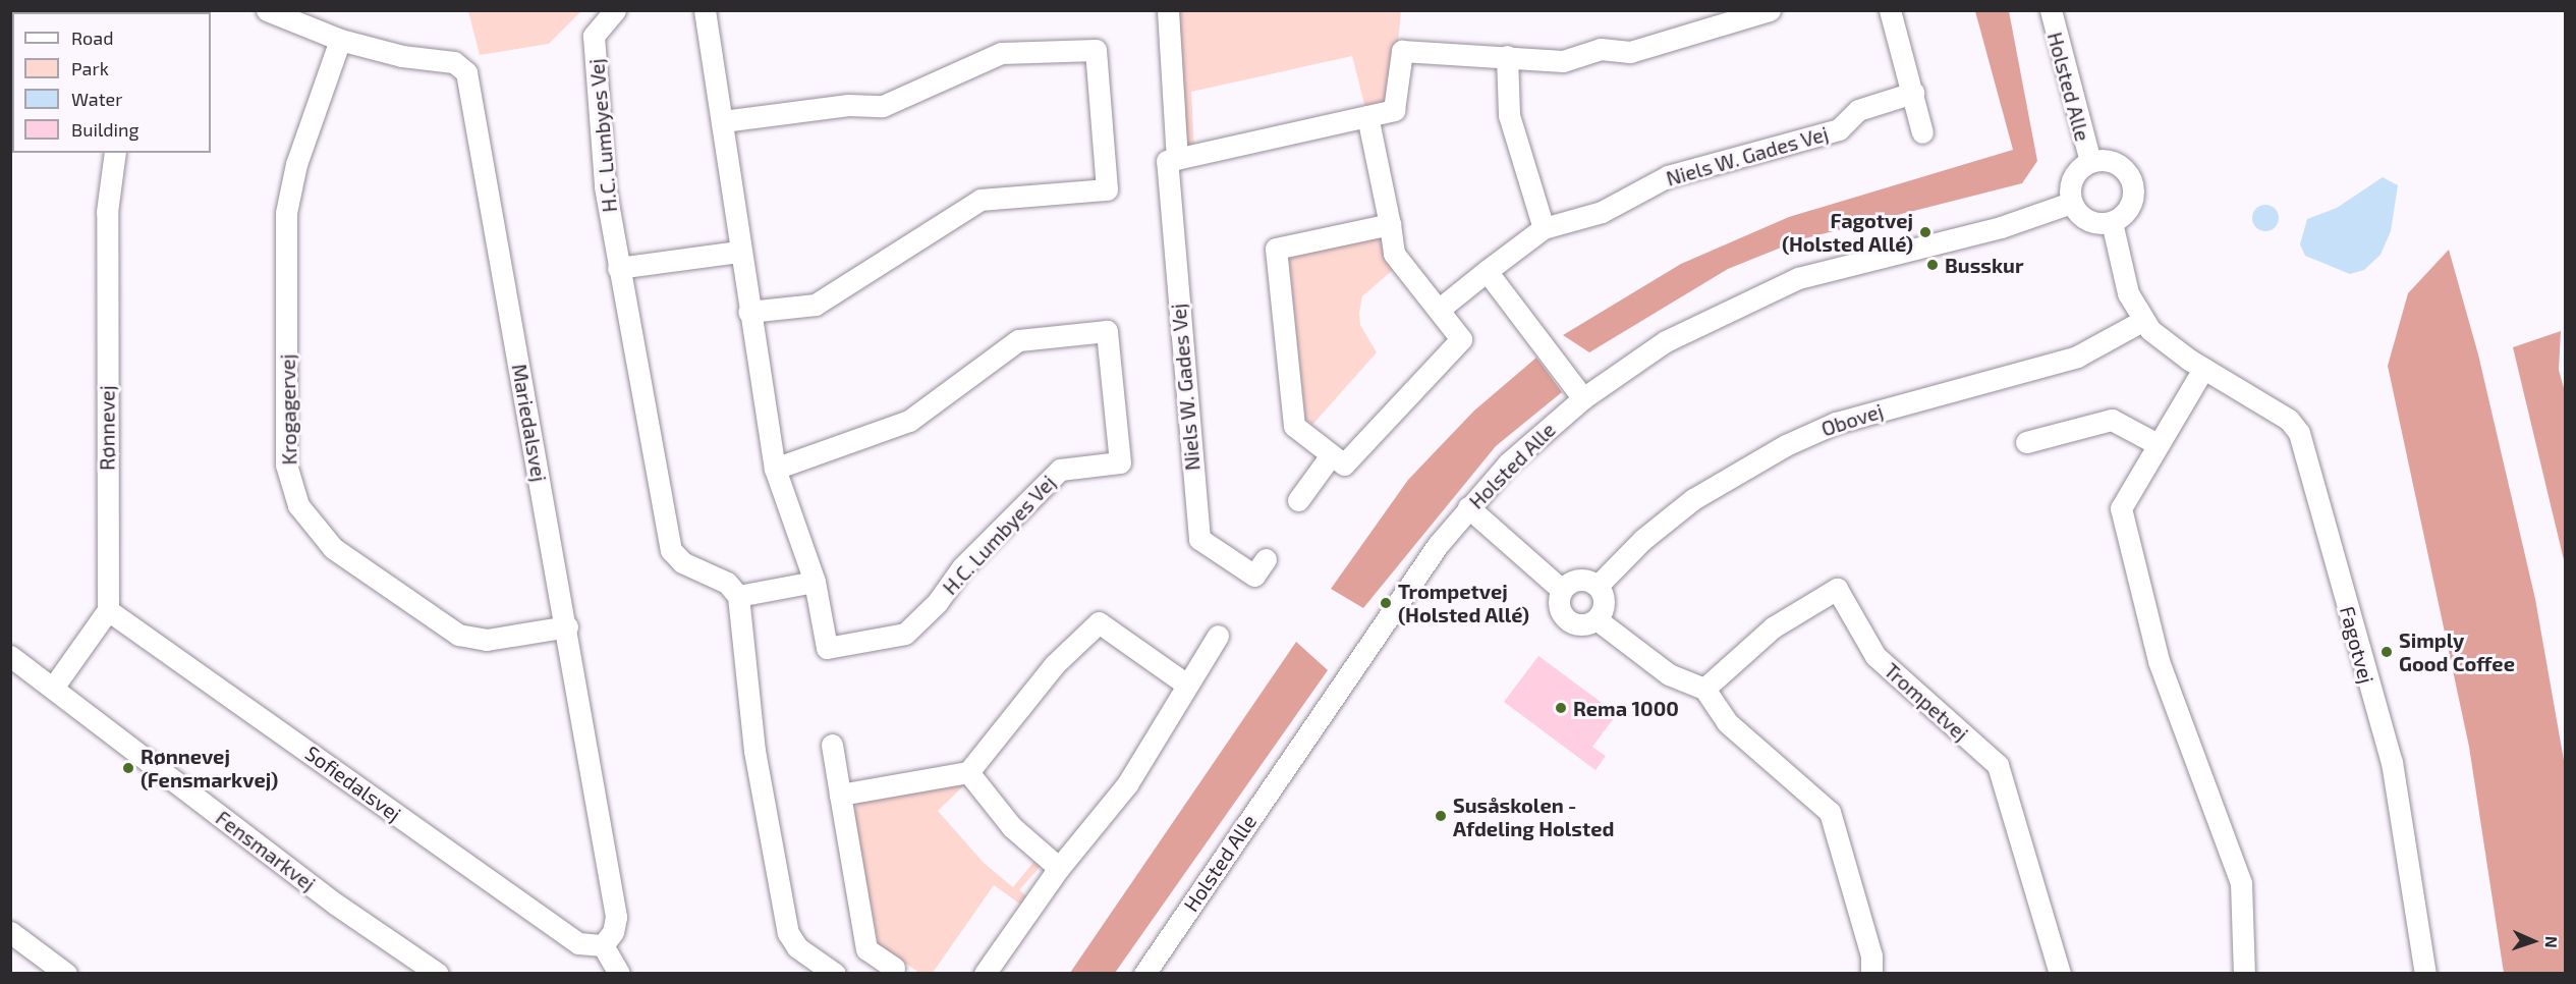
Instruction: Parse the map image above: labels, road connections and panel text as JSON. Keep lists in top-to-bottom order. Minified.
{"streets":{"street":["Holsted Alle","H.C. Lumbyes Vej","Niels W. Gades Vej","Krogagervej","Obovej","Mariedalsvej","Rønnevej","Fagotvej","Trompetvej","Sofiedalsvej","Fensmarkvej"]},"crossings":[["Holsted Alle","Fagotvej"],["Krogagervej","Mariedalsvej"],["Obovej","Fagotvej"],["Mariedalsvej","Sofiedalsvej"],["Rønnevej","Sofiedalsvej"]],"places":["Fagotvej (Holsted Allé)","Busskur","Trompetvej (Holsted Allé)","Simply Good Coffee","Rema 1000","Rønnevej (Fensmarkvej)","Susåskolen - Afdeling Holsted"],"legend":["Road","Park","Water","Building"],"north":"right"}
